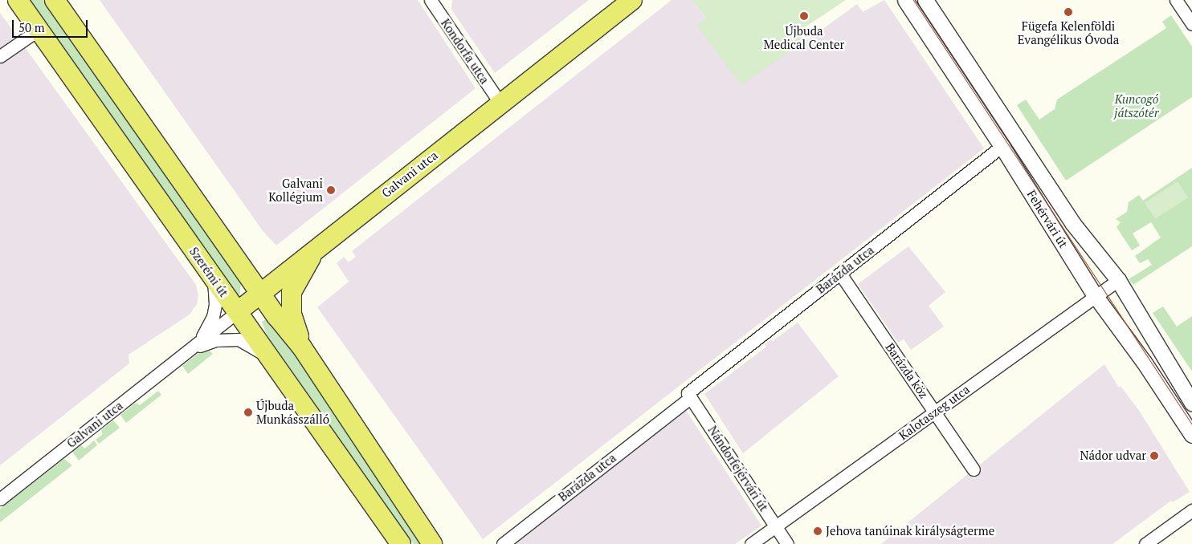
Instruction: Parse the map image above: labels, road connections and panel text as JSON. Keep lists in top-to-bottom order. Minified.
{"streets":{"main road":["Galvani utca","Szerémi út"],"street":["Kondorfa utca","Fehérvári út","Barázda utca","Barázda köz","Kalotaszeg utca","Nándorfejérvári út"]},"crossings":[["Kondorfa utca","Galvani utca"],["Galvani utca","Szerémi út"],["Fehérvári út","Barázda utca"],["Fehérvári út","Kalotaszeg utca"],["Barázda utca","Barázda köz"],["Barázda utca","Nándorfejérvári út"],["Barázda köz","Kalotaszeg utca"],["Kalotaszeg utca","Nándorfejérvári út"]],"parks":["Kuncogó játszótér"],"places":["Fügefa Kelenföldi Evangélikus Óvoda","Újbuda Medical Center","Galvani Kollégium","Újbuda Munkásszálló","Nádor udvar","Jehova tanúinak királyságterme"],"scale_bar":"50 m"}
